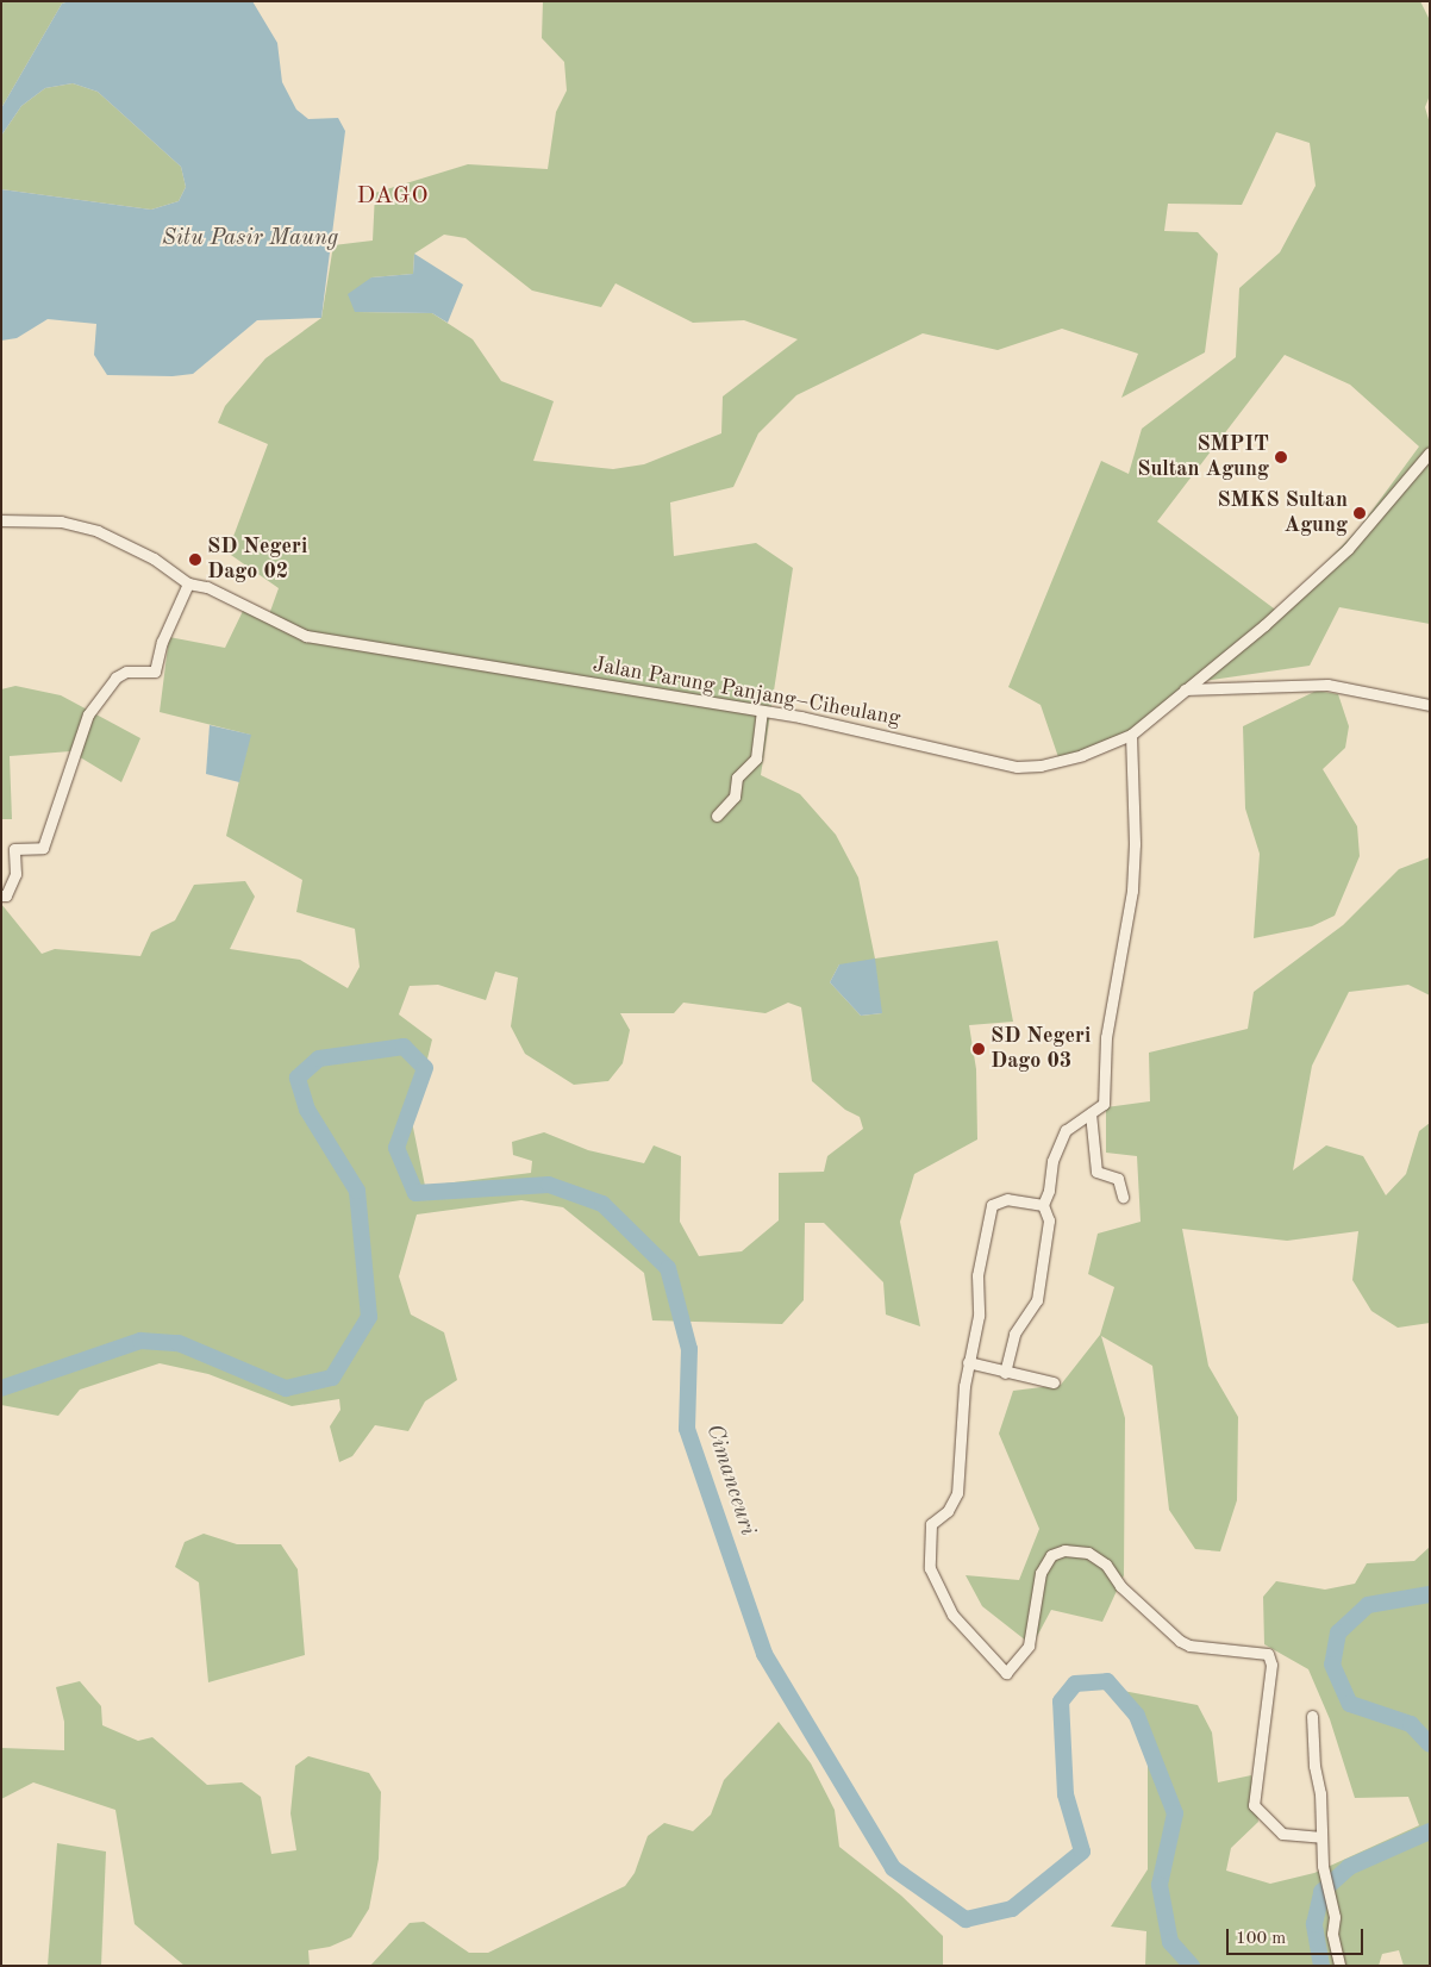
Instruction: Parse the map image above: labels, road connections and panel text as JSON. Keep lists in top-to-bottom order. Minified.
{"streets":{"street":["Jalan Parung Panjang–Ciheulang"]},"districts":["DAGO"],"water":["Situ Pasir Maung","Cimanceuri"],"places":["SMPIT Sultan Agung","SMKS Sultan Agung","SD Negeri Dago 02","SD Negeri Dago 03"],"scale_bar":"100 m"}
